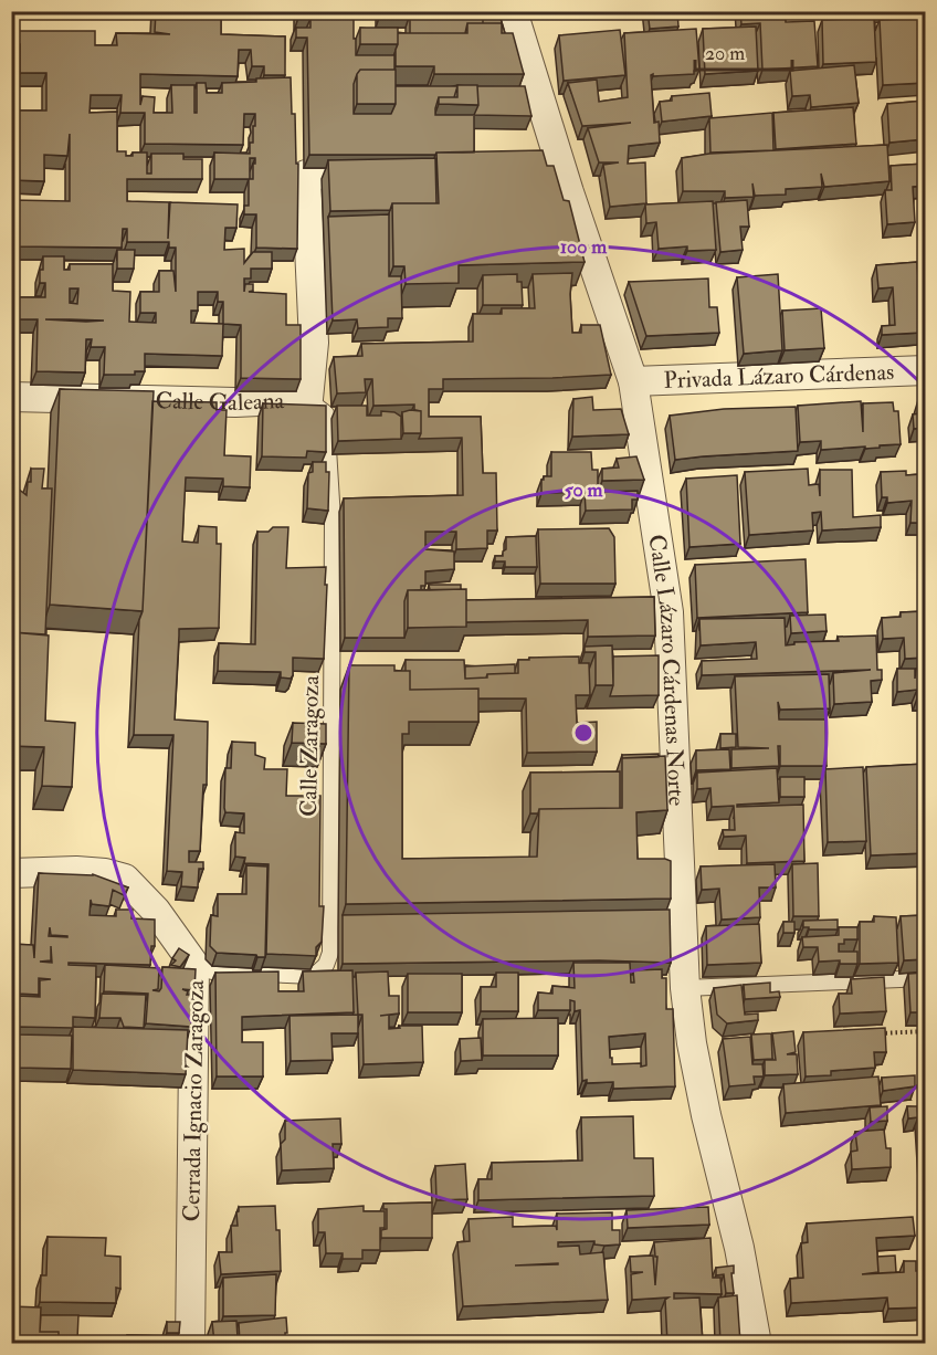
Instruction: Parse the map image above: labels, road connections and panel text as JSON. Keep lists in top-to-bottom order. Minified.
{"streets":{"street":["Privada Lázaro Cárdenas","Calle Galeana","Calle Lázaro Cárdenas Norte","Cerrada Ignacio Zaragoza"],"lane":["Calle Zaragoza"]},"crossings":[["Privada Lázaro Cárdenas","Calle Lázaro Cárdenas Norte"],["Calle Galeana","Calle Zaragoza"],["Calle Zaragoza","Cerrada Ignacio Zaragoza"]],"scale_bar":"20 m","rings":["100 m","50 m"]}
